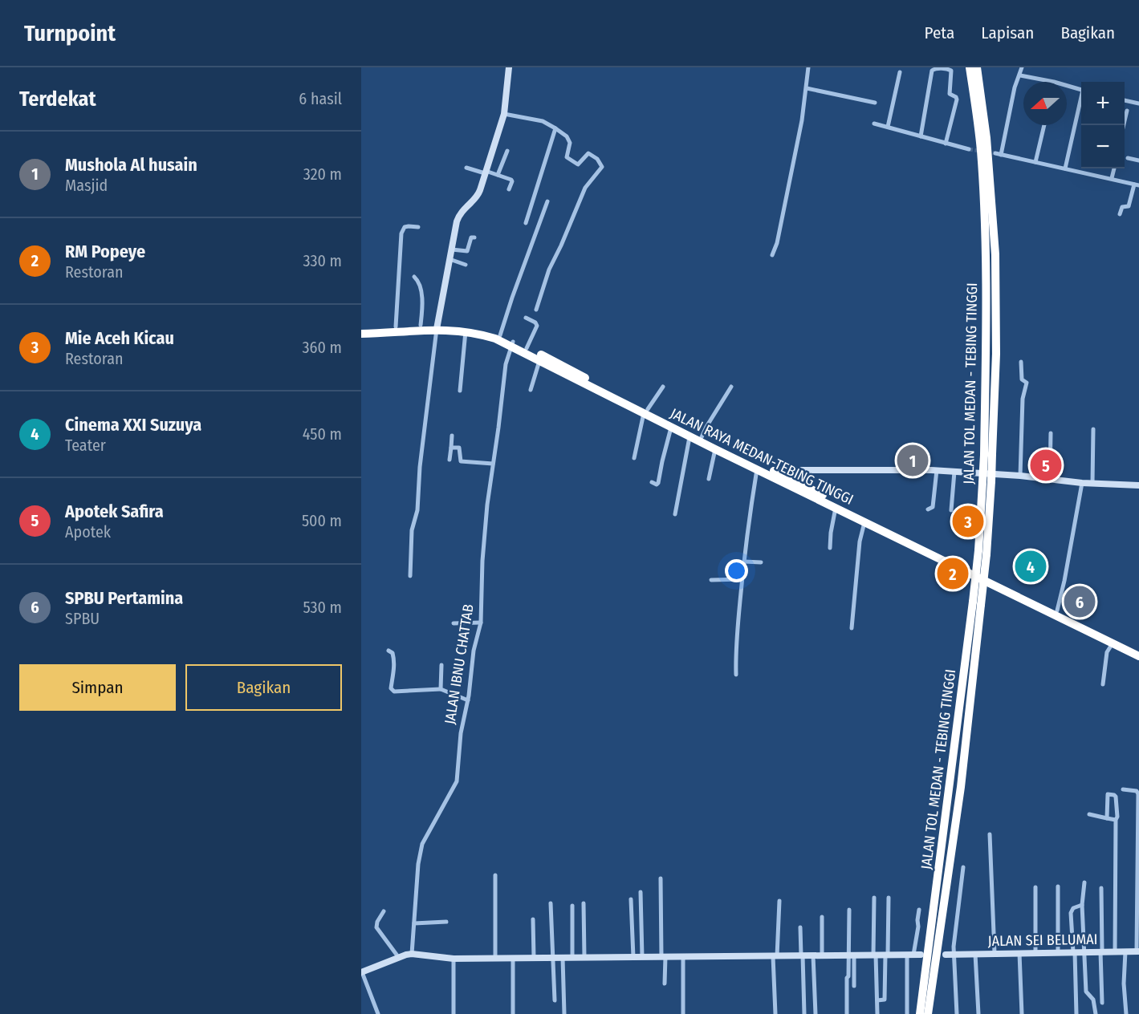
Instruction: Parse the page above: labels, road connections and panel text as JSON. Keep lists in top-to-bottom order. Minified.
{"streets":{"highway":["JALAN TOL MEDAN - TEBING TINGGI","JALAN RAYA MEDAN-TEBING TINGGI"],"street":["JALAN IBNU CHATTAB","JALAN SEI BELUMAI"]},"crossings":[["JALAN RAYA MEDAN-TEBING TINGGI","JALAN IBNU CHATTAB"]],"north":"left","page":{"header":"Turnpoint","nav":["Peta","Lapisan","Bagikan"],"heading":["Terdekat","6 hasil"],"map_buttons":["+","−"],"list":[{"mark":"1","name":"Mushola Al husain","note":"Masjid","value":"320 m"},{"mark":"2","name":"RM Popeye","note":"Restoran","value":"330 m"},{"mark":"3","name":"Mie Aceh Kicau","note":"Restoran","value":"360 m"},{"mark":"4","name":"Cinema XXI Suzuya","note":"Teater","value":"450 m"},{"mark":"5","name":"Apotek Safira","note":"Apotek","value":"500 m"},{"mark":"6","name":"SPBU Pertamina","note":"SPBU","value":"530 m"}],"pins":["1","5","3","4","2","6"],"buttons":["Simpan","Bagikan"]}}
